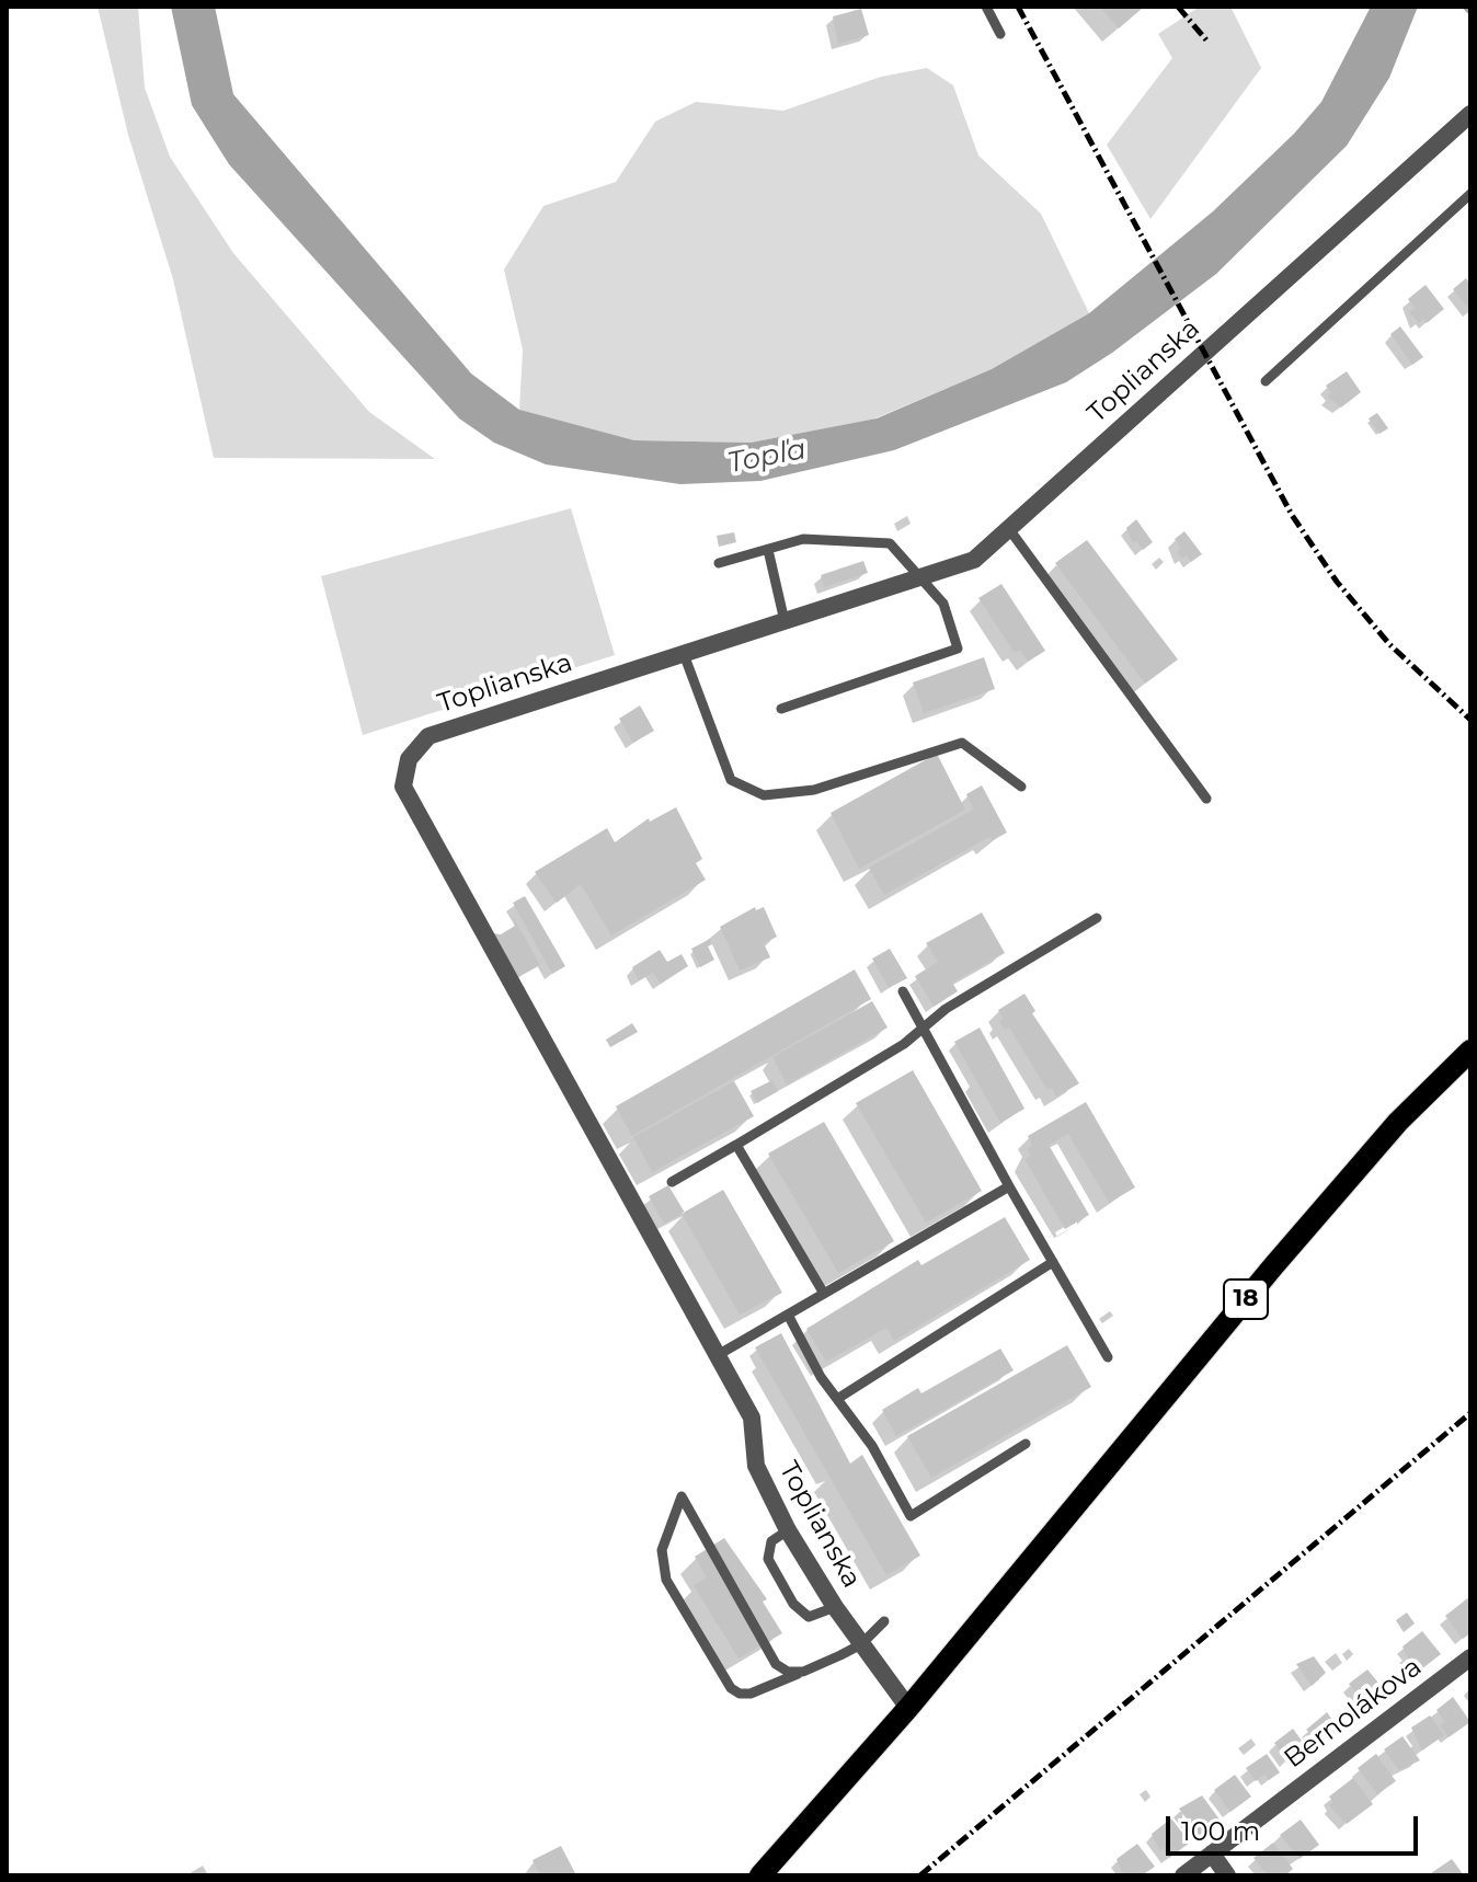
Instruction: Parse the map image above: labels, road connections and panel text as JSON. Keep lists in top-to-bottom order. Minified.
{"streets":{"main road":["18"],"street":["Toplianska","Bernolákova"]},"crossings":[["Toplianska","18"]],"water":["Topľa"],"scale_bar":"100 m"}
